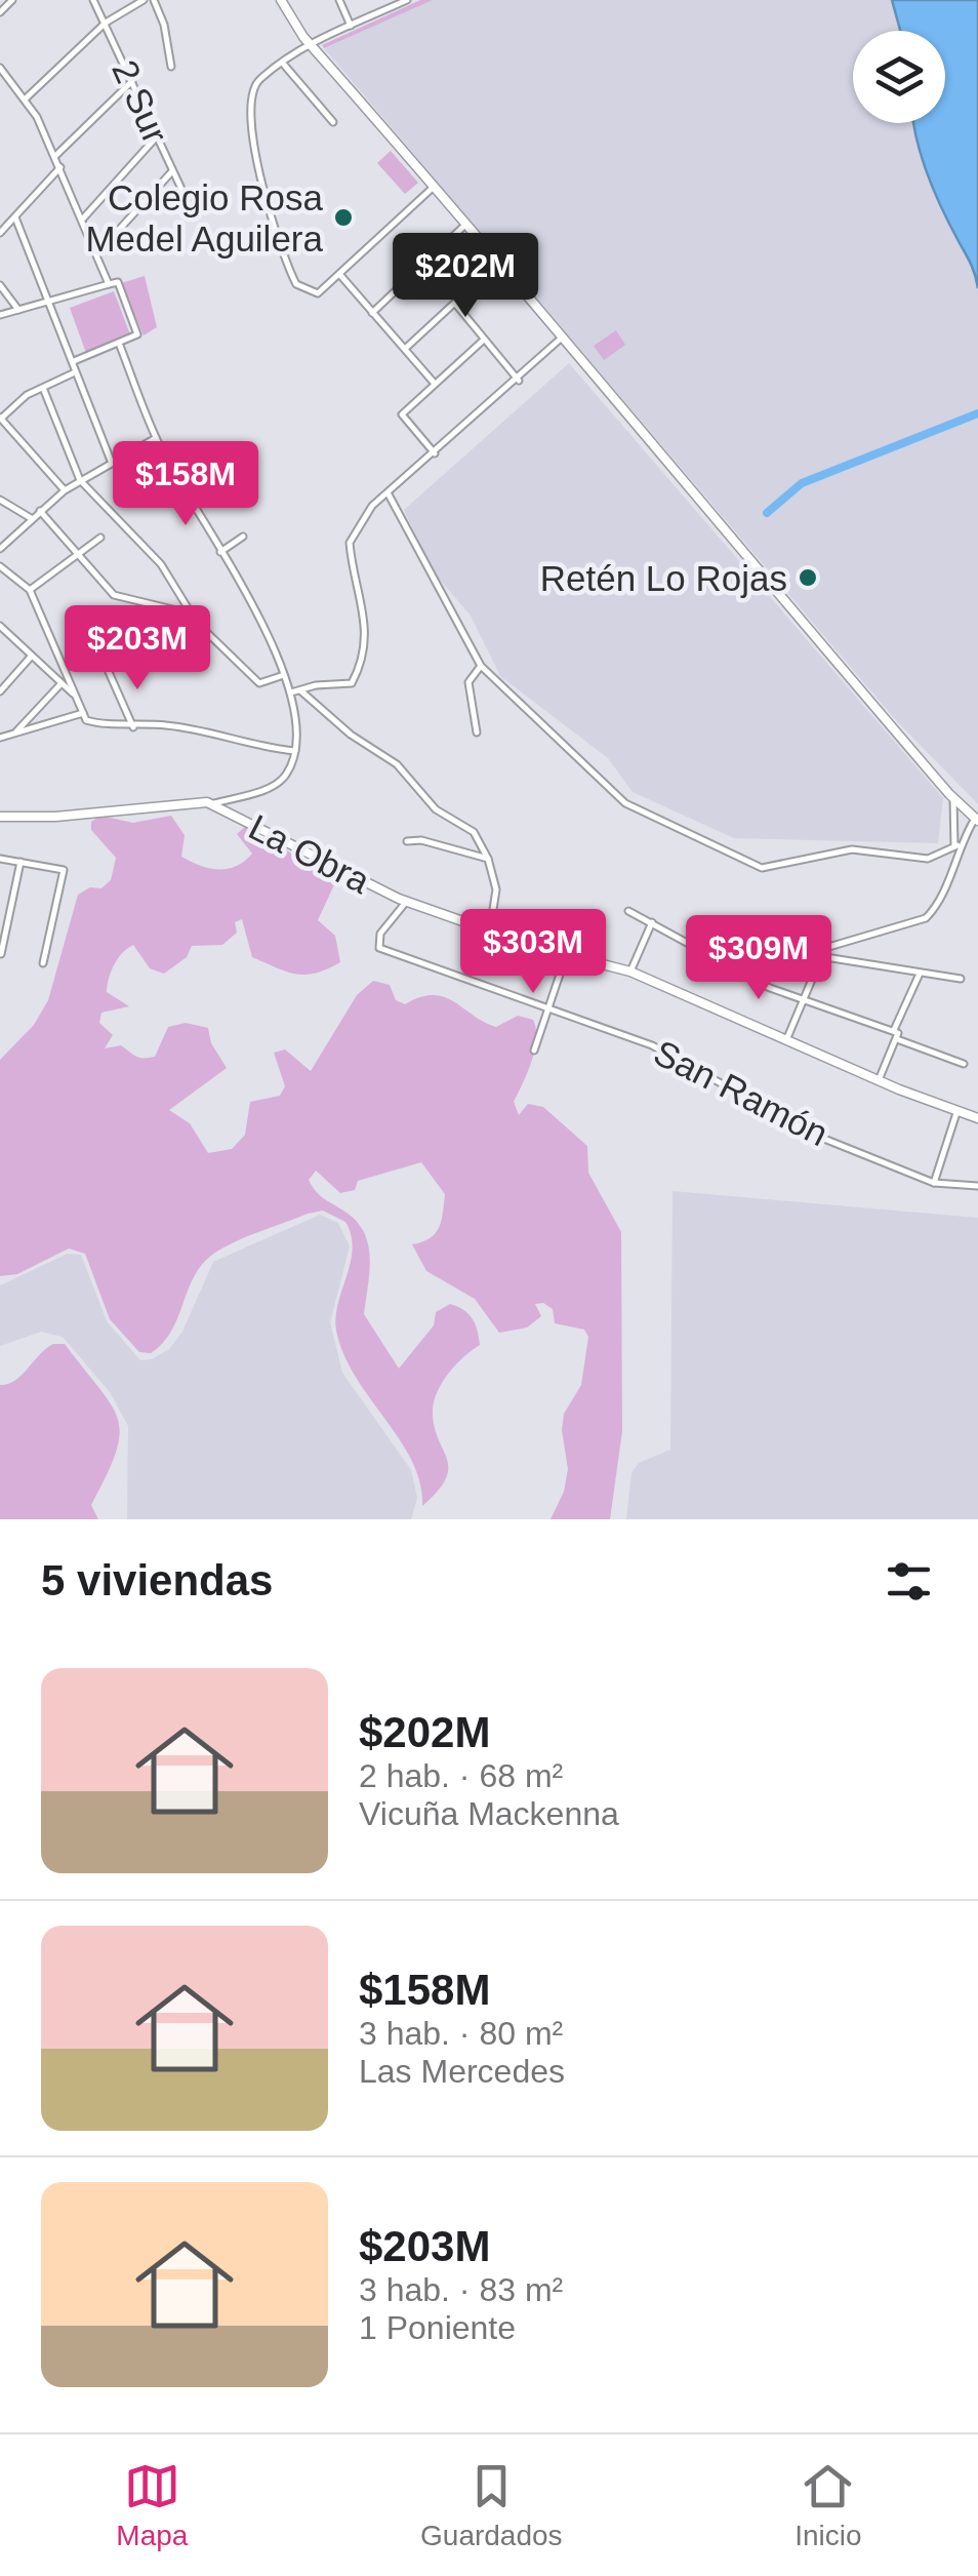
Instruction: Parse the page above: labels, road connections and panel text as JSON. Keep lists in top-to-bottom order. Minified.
{"streets":{"street":["2 Sur","La Obra","San Ramón"]},"crossings":[["La Obra","San Ramón"]],"places":["Colegio Rosa Medel Aguilera","Retén Lo Rojas"],"page":{"price":["$202M","$158M","$203M","$303M","$309M"],"heading":"5 viviendas","list":[{"name":"$202M","note":"2 hab. · 68 m² · Vicuña Mackenna"},{"name":"$158M","note":"3 hab. · 80 m² · Las Mercedes"},{"name":"$203M","note":"3 hab. · 83 m² · 1 Poniente"}],"tabs":["Mapa","Guardados","Inicio"]}}
